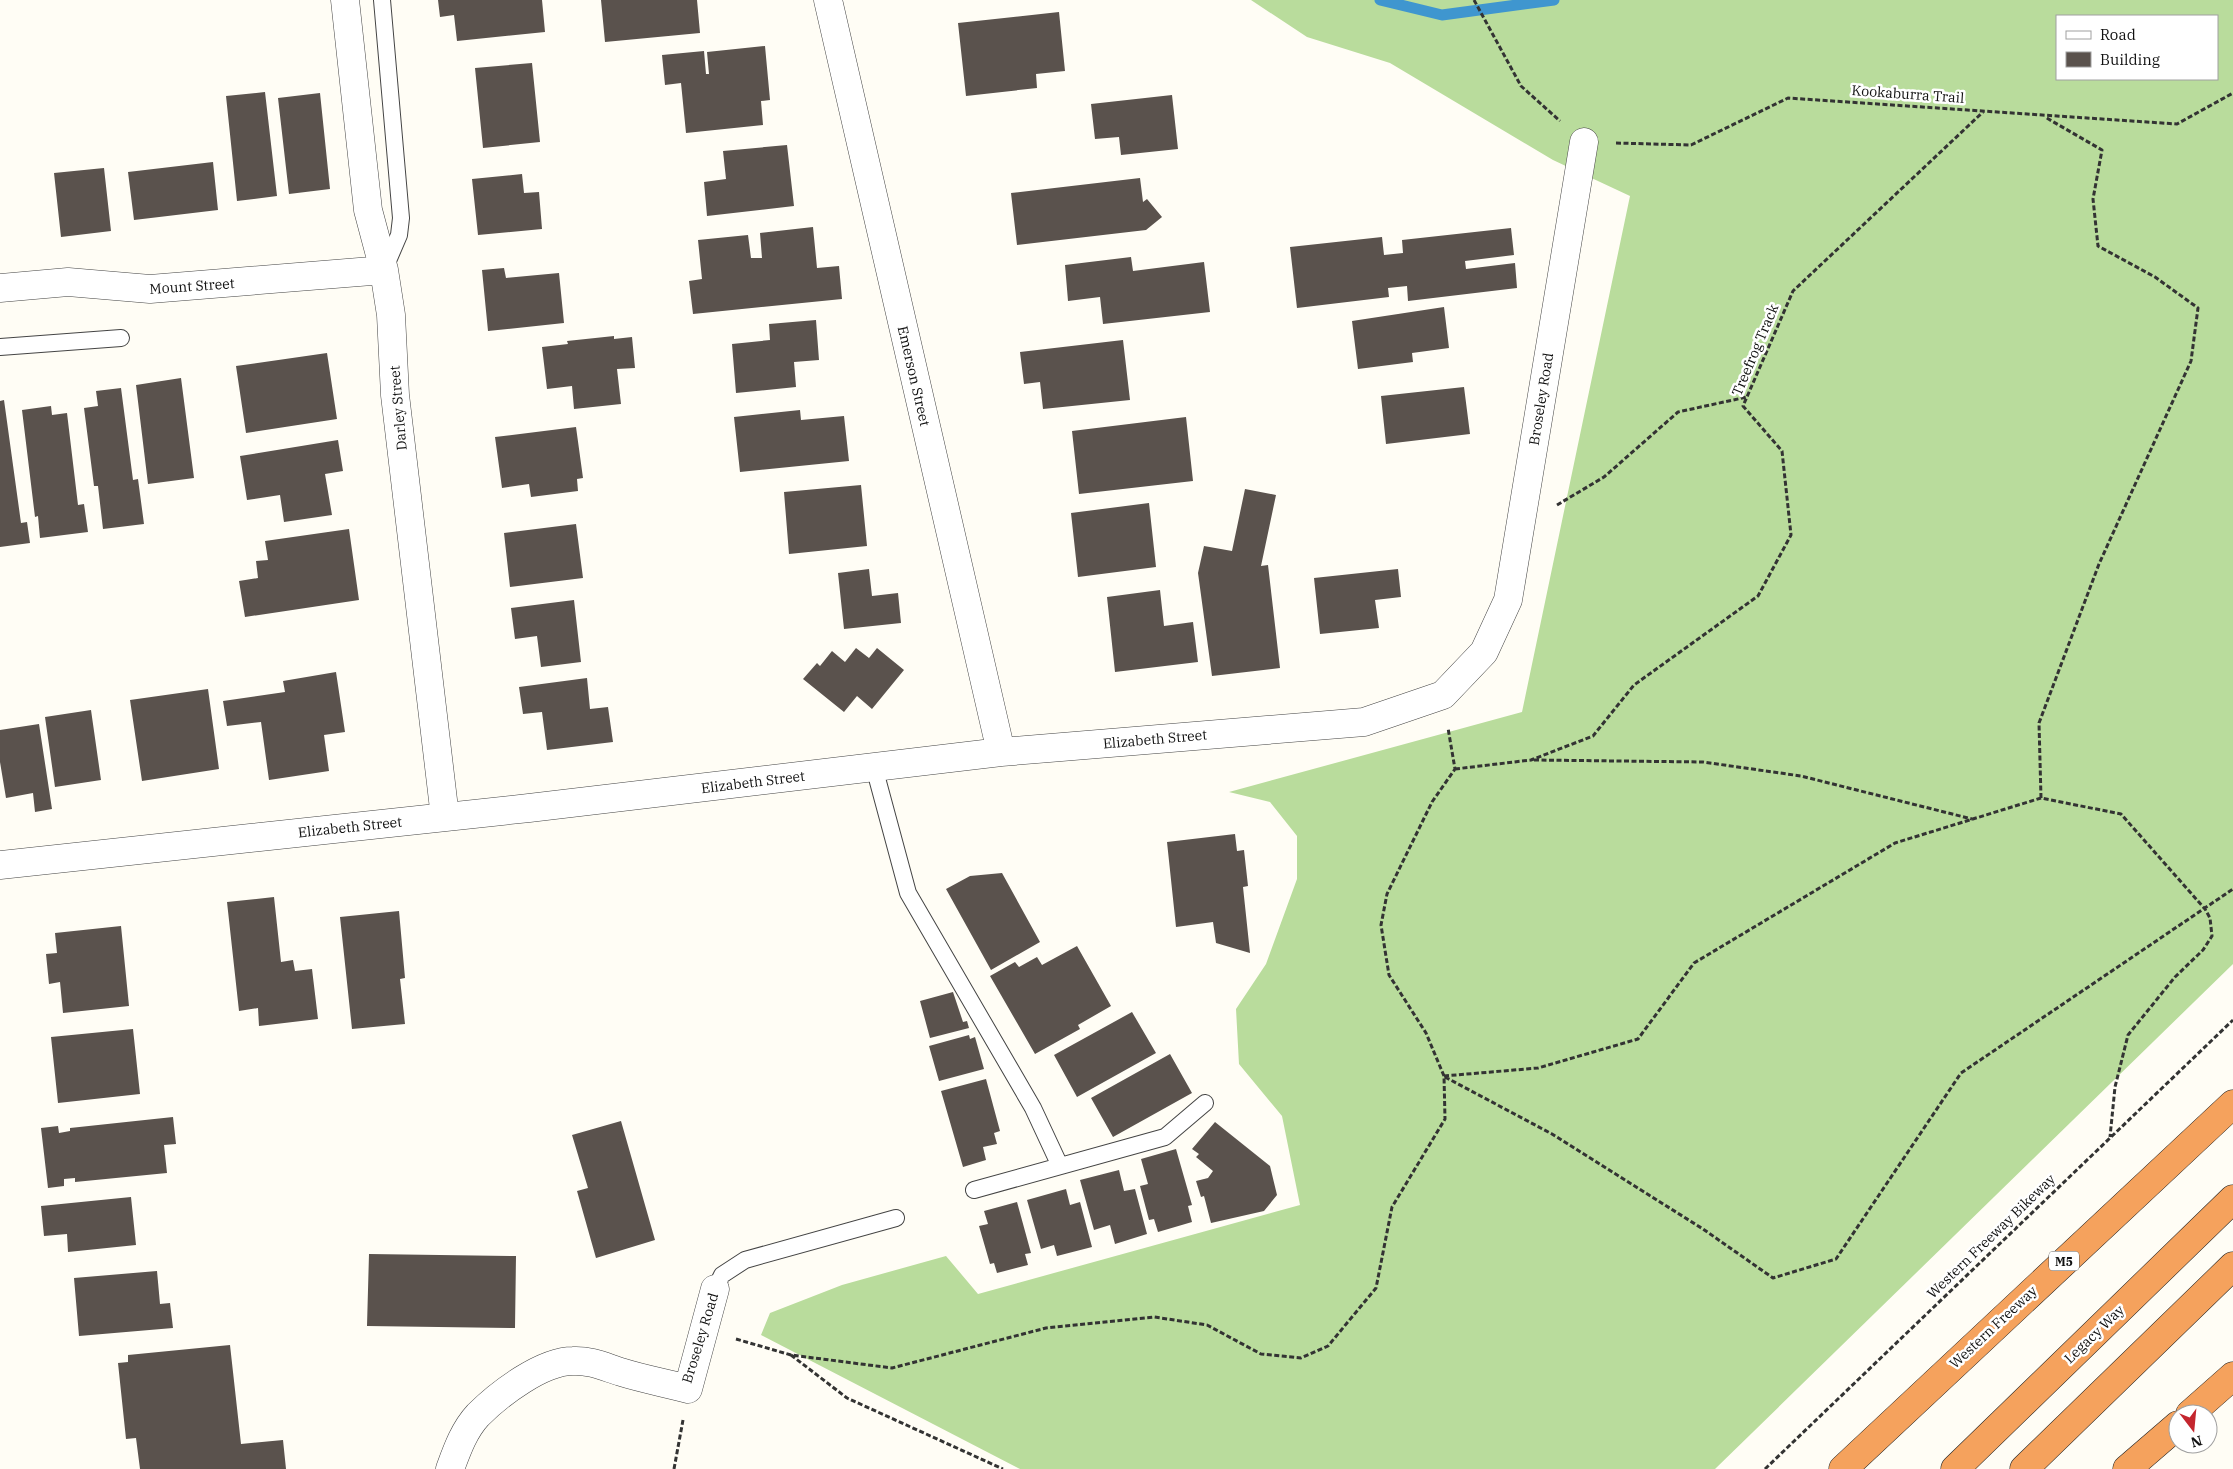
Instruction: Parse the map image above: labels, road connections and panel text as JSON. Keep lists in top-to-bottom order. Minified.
{"streets":{"highway":["M5","Western Freeway","Legacy Way"],"street":["Mount Street","Emerson Street","Broseley Road","Darley Street","Elizabeth Street"],"path":["Kookaburra Trail","Treefrog Track","Western Freeway Bikeway"]},"crossings":[["Kookaburra Trail","Treefrog Track"],["Kookaburra Trail","Broseley Road"],["Mount Street","Darley Street"],["Emerson Street","Elizabeth Street"],["Broseley Road","Elizabeth Street"],["Darley Street","Elizabeth Street"]],"legend":["Road","Building"],"north":"bottom"}
